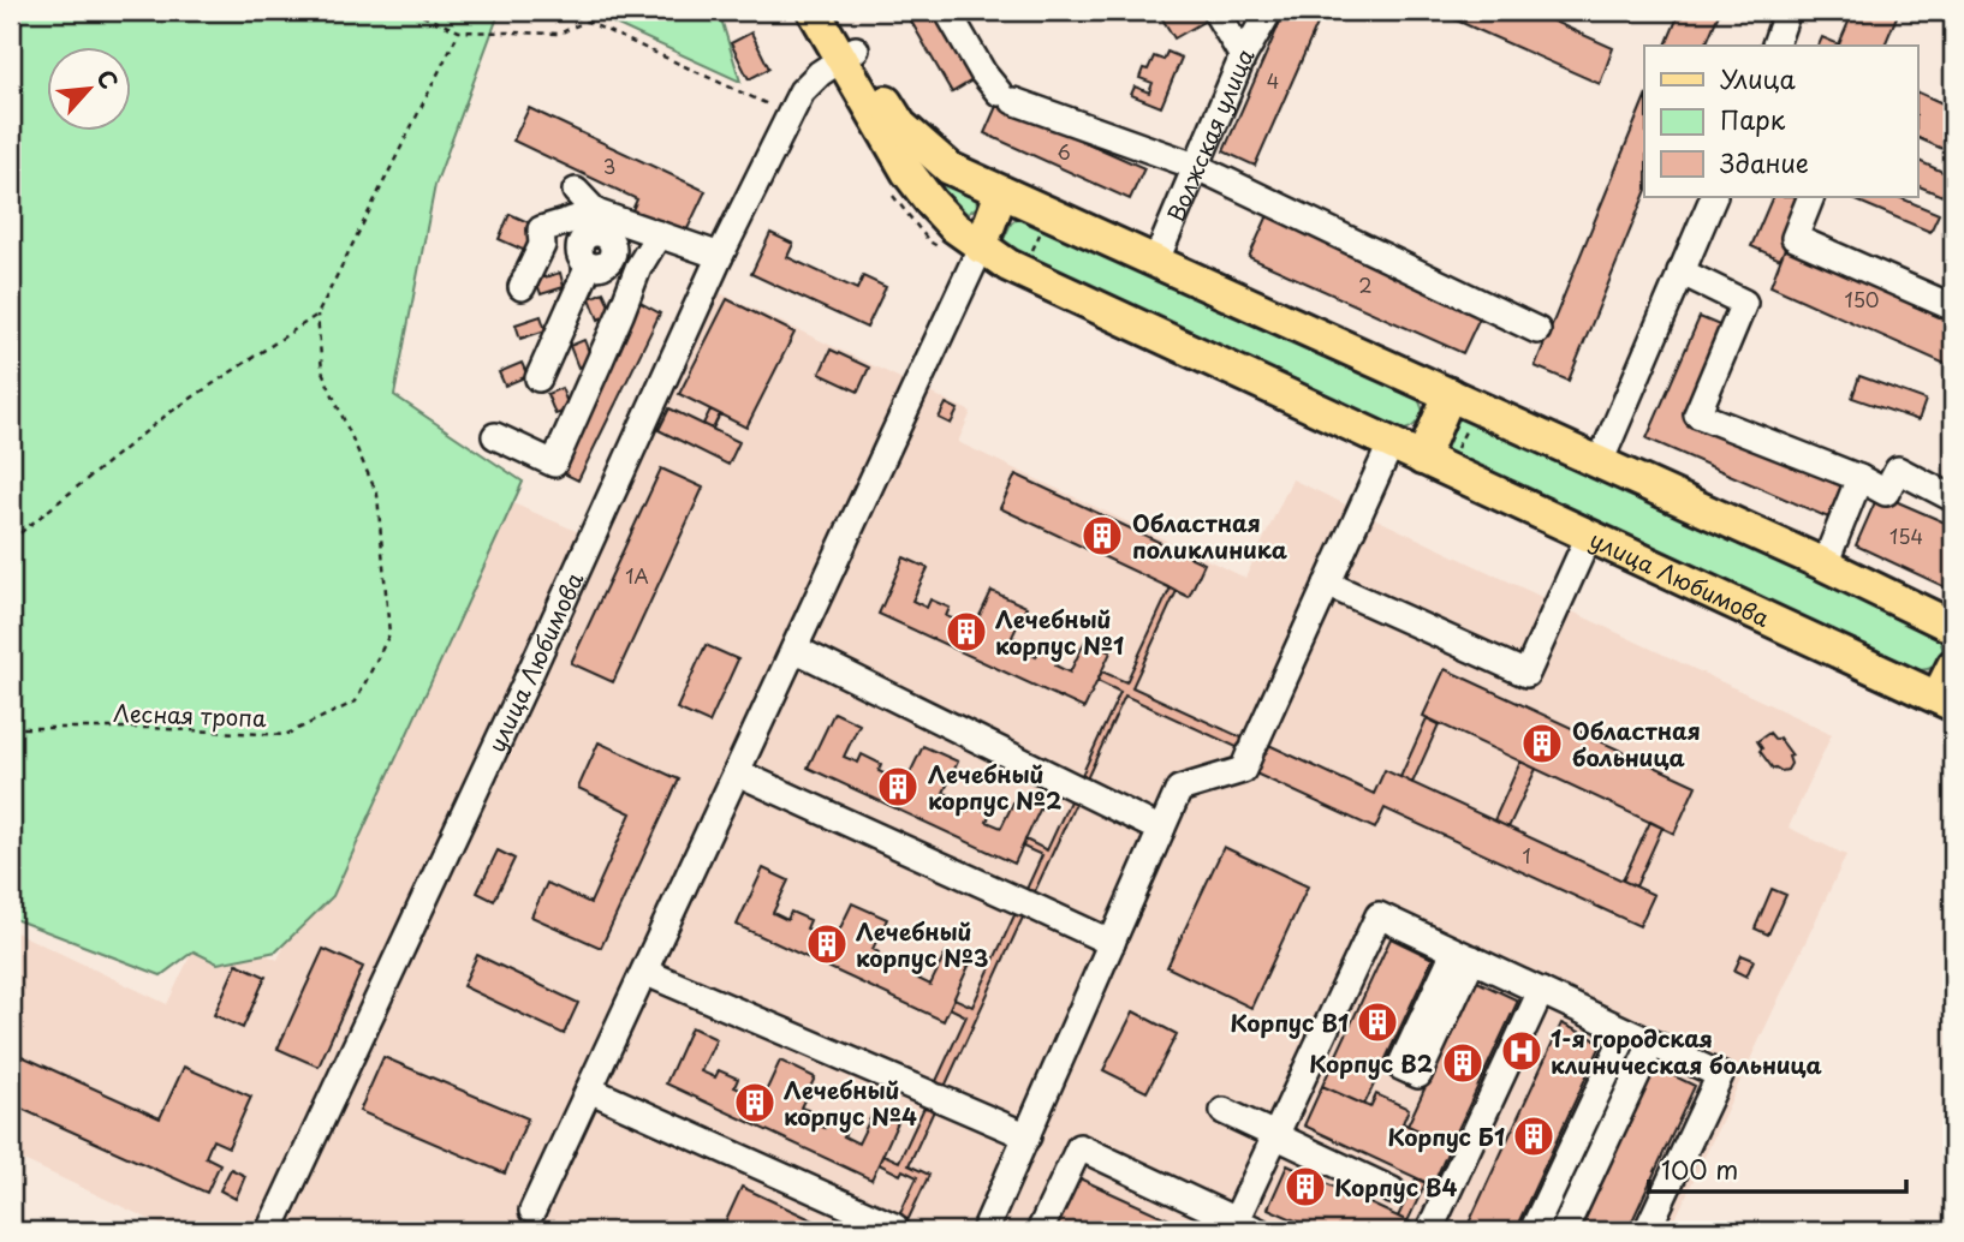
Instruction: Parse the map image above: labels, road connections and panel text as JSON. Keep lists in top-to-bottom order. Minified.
{"streets":{"main road":["улица Любимова"],"street":["Волжская улица"],"path":["Лесная тропа"]},"crossings":[["Волжская улица","улица Любимова"]],"places":{"building":["Областная поликлиника","Лечебный корпус №1","Областная больница","Лечебный корпус №2","Лечебный корпус №3","Корпус В1","Корпус В2","Лечебный корпус №4","Корпус Б1","Корпус В4"],"hospital":["1-я городская клиническая больница"]},"house_numbers":["4","6","3","2","150","154","1А","1"],"legend":["Улица","Парк","Здание"],"scale_bar":"100 m","north":"top right"}
